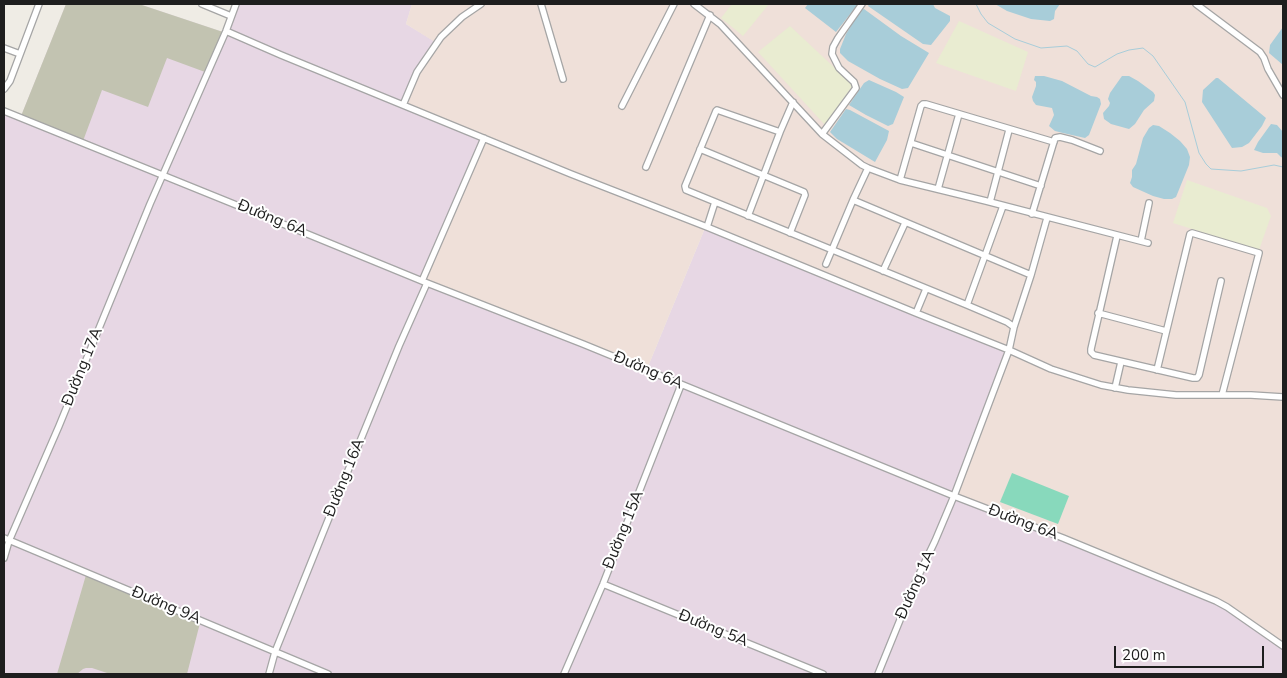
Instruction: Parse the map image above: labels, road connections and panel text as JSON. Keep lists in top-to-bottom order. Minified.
{"streets":{"street":["Đường 6A","Đường 17A","Đường 16A","Đường 15A","Đường 1A","Đường 9A","Đường 5A"]},"crossings":[["Đường 6A","Đường 17A"],["Đường 6A","Đường 16A"],["Đường 6A","Đường 15A"],["Đường 6A","Đường 1A"],["Đường 17A","Đường 9A"],["Đường 16A","Đường 9A"],["Đường 15A","Đường 5A"]],"scale_bar":"200 m"}
